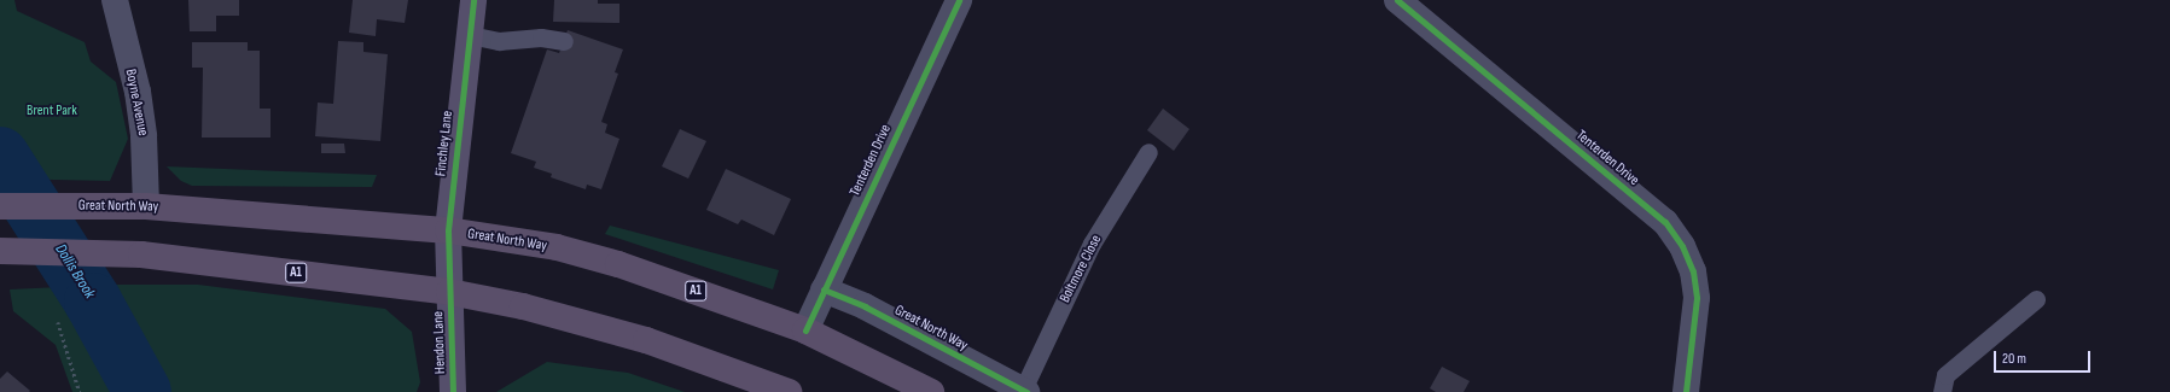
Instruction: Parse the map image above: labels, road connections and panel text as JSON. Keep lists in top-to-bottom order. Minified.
{"streets":{"highway":["Great North Way","A1"],"main road":["Finchley Lane","Hendon Lane"],"street":["Boyne Avenue","Tenterden Drive"],"lane":["Boltmore Close"]},"crossings":[["Boyne Avenue","Great North Way"],["Finchley Lane","Great North Way"],["Finchley Lane","A1"],["Finchley Lane","Hendon Lane"],["Tenterden Drive","Great North Way"],["Great North Way","Boltmore Close"],["A1","Hendon Lane"]],"water":["Dollis Brook"],"parks":["Brent Park"],"scale_bar":"20 m"}
